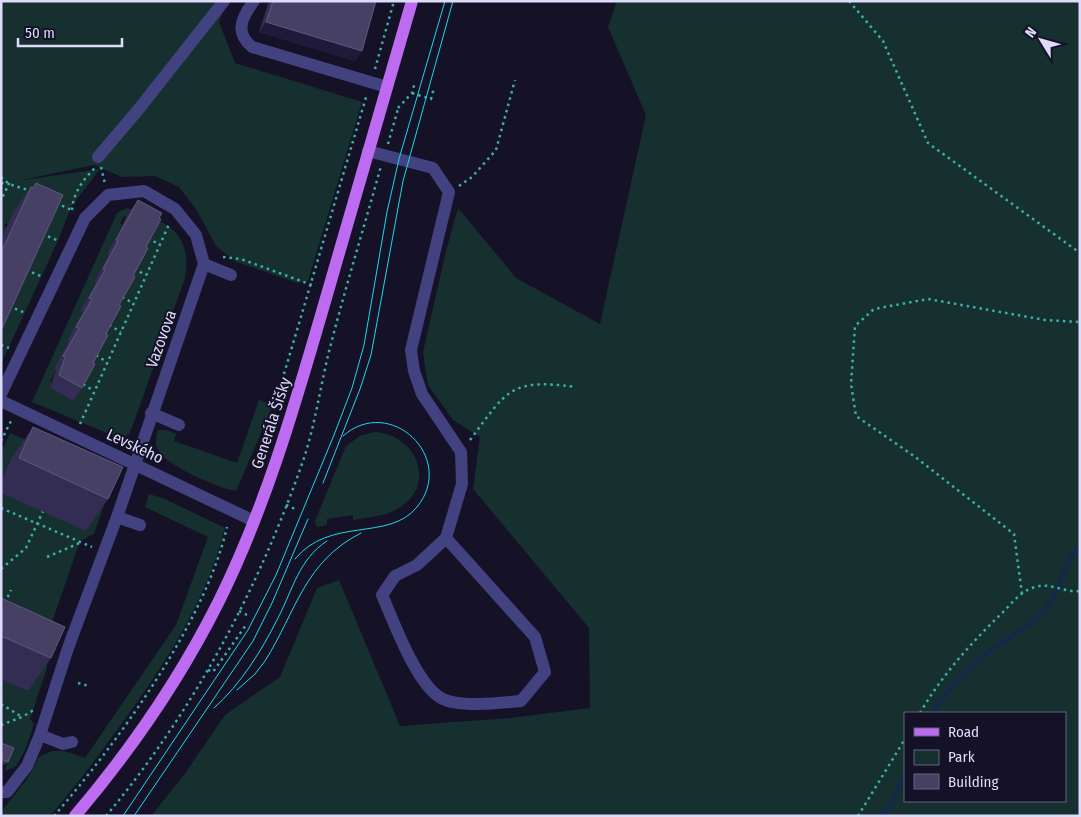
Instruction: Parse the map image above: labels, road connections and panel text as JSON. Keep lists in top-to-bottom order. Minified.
{"streets":{"main road":["Generála Šišky"],"street":["Vazovova","Levského"]},"crossings":[["Vazovova","Levského"],["Generála Šišky","Levského"]],"legend":["Road","Park","Building"],"scale_bar":"50 m","north":"top left"}
